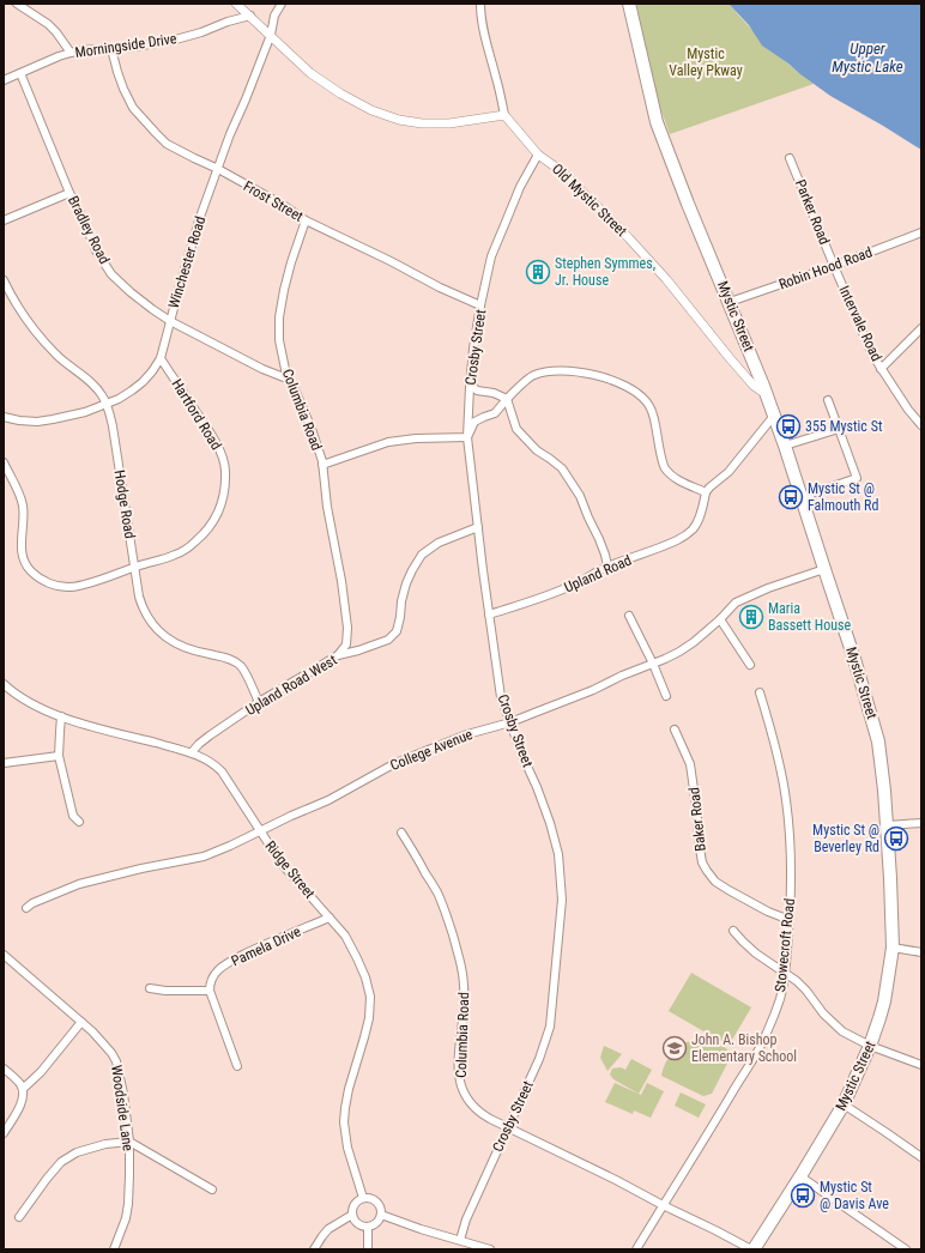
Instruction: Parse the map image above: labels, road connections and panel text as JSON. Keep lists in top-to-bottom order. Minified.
{"streets":{"highway":["Mystic Street"],"street":["Morningside Drive","Old Mystic Street","Frost Street","Parker Road","Bradley Road","Winchester Road","Robin Hood Road","Intervale Road","Crosby Street","Columbia Road","Hartford Road","Hodge Road","Upland Road","Upland Road West","College Avenue","Baker Road","Ridge Street","Stowecroft Road","Pamela Drive","Woodside Lane"]},"crossings":[["Morningside Drive","Frost Street"],["Morningside Drive","Bradley Road"],["Old Mystic Street","Mystic Street"],["Old Mystic Street","Crosby Street"],["Frost Street","Winchester Road"],["Frost Street","Crosby Street"],["Frost Street","Columbia Road"],["Parker Road","Robin Hood Road"],["Parker Road","Intervale Road"],["Bradley Road","Winchester Road"],["Bradley Road","Columbia Road"],["Winchester Road","Hartford Road"],["Winchester Road","Hodge Road"],["Robin Hood Road","Mystic Street"],["Robin Hood Road","Intervale Road"],["Mystic Street","Columbia Road"],["Mystic Street","College Avenue"],["Crosby Street","Columbia Road"],["Crosby Street","Upland Road"],["Crosby Street","Upland Road West"],["Crosby Street","College Avenue"],["Columbia Road","Upland Road West"],["Columbia Road","Stowecroft Road"],["Hartford Road","Hodge Road"],["Hodge Road","Upland Road West"],["Upland Road West","Ridge Street"],["College Avenue","Ridge Street"],["Baker Road","Stowecroft Road"],["Ridge Street","Pamela Drive"]],"water":["Upper Mystic Lake"],"parks":["Mystic Valley Pkway"],"places":{"building":["Stephen Symmes, Jr. House","Maria Bassett House"],"bus stop":["355 Mystic St","Mystic St @ Falmouth Rd","Mystic St @ Beverley Rd","Mystic St @ Davis Ave"],"school or university":["John A. Bishop Elementary School"]}}
